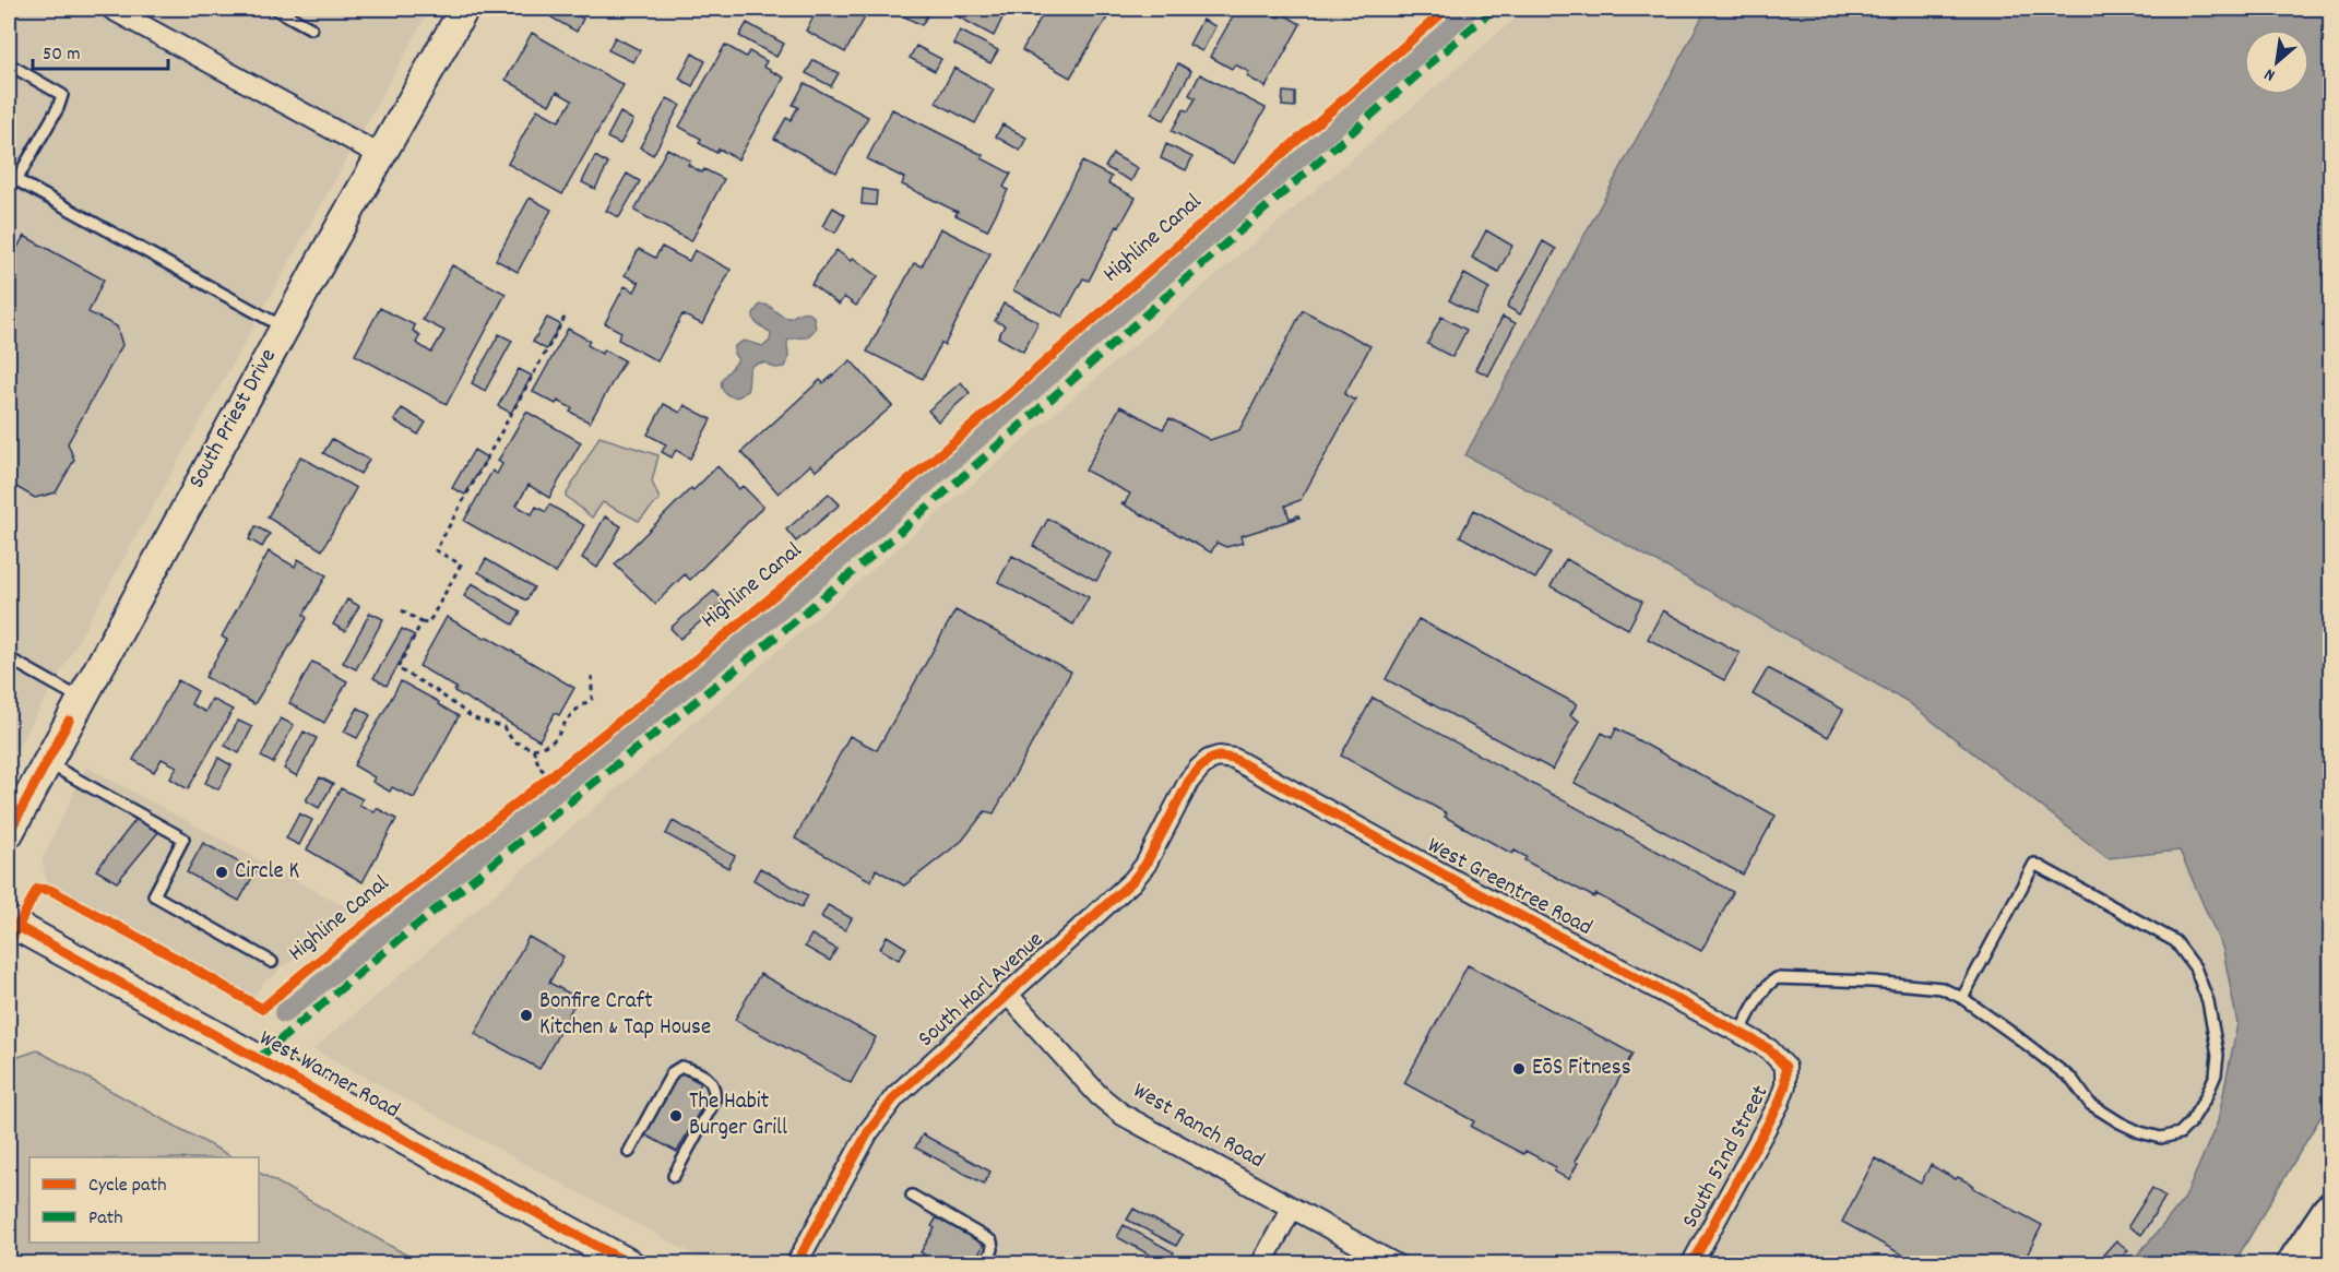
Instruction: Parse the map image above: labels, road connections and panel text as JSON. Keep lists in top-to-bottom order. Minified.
{"streets":{"main road":["South Priest Drive","West Warner Road"],"street":["West Greentree Road","South Harl Avenue","West Ranch Road","South 52nd Street"],"cycle path":["Highline Canal"]},"crossings":[["West Greentree Road","South Harl Avenue"],["West Greentree Road","South 52nd Street"],["South Harl Avenue","West Ranch Road"]],"places":["Circle K","Bonfire Craft Kitchen & Tap House","EōS Fitness","The Habit Burger Grill"],"legend":["Cycle path","Path"],"scale_bar":"50 m","north":"bottom left"}
